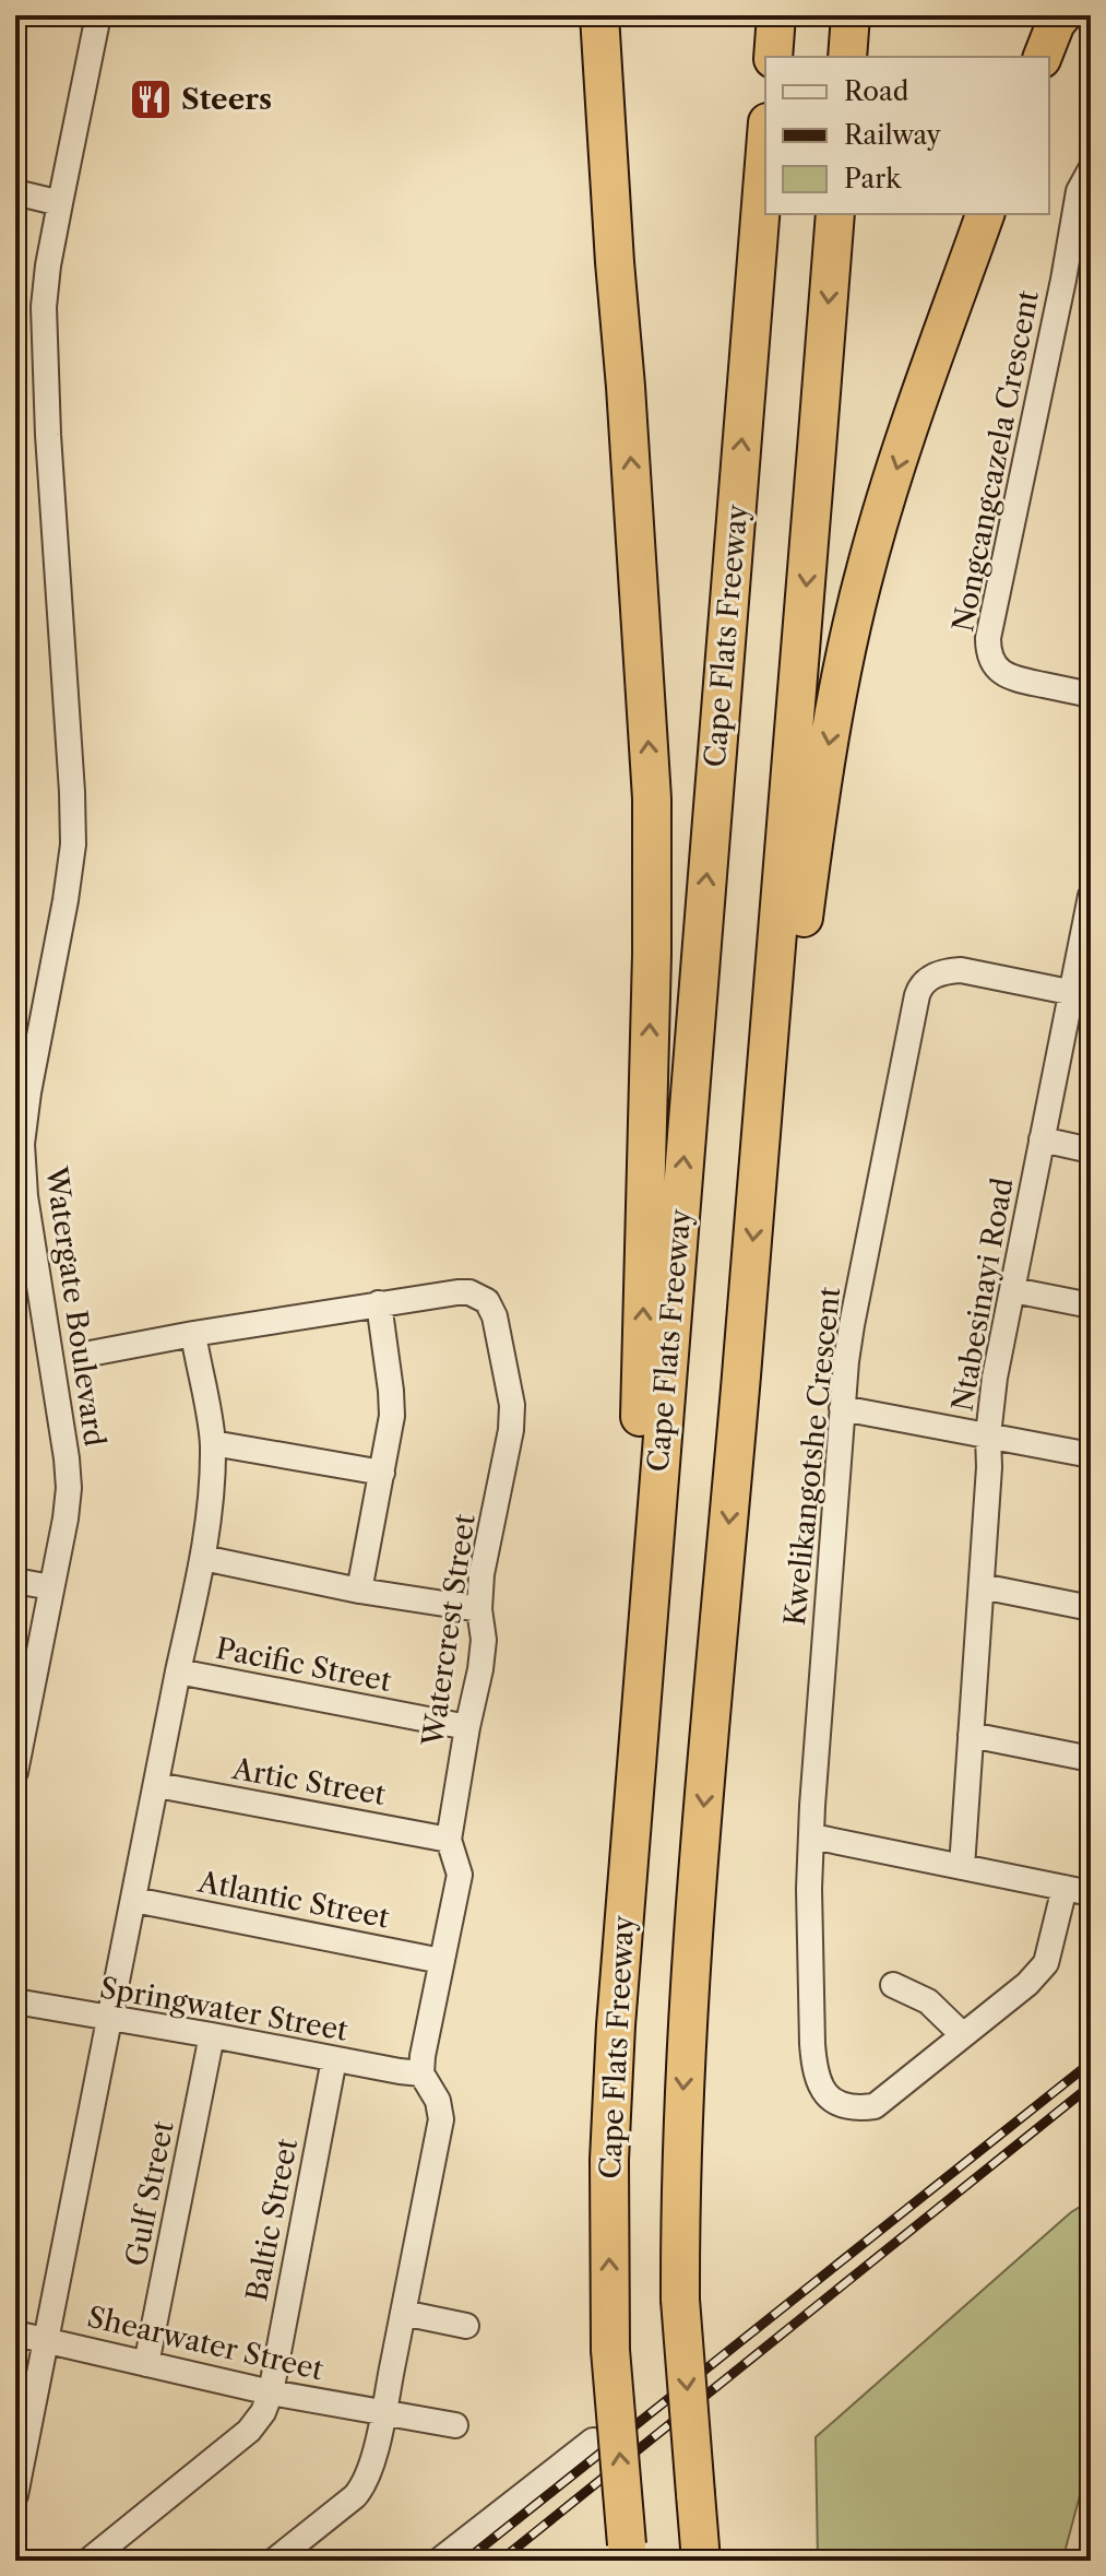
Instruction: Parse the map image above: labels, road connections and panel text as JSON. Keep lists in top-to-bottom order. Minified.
{"streets":{"highway":["Cape Flats Freeway"],"street":["Nongcangcazela Crescent","Ntabesinayi Road","Watergate Boulevard","Kwelikangotshe Crescent","Watercrest Street","Pacific Street","Artic Street","Atlantic Street","Springwater Street","Gulf Street","Baltic Street","Shearwater Street"]},"crossings":[["Ntabesinayi Road","Kwelikangotshe Crescent"],["Watercrest Street","Pacific Street"],["Watercrest Street","Artic Street"],["Watercrest Street","Atlantic Street"],["Watercrest Street","Springwater Street"],["Springwater Street","Gulf Street"],["Springwater Street","Baltic Street"],["Gulf Street","Shearwater Street"],["Baltic Street","Shearwater Street"]],"places":{"restaurant":["Steers"]},"legend":["Road","Railway","Park"]}
